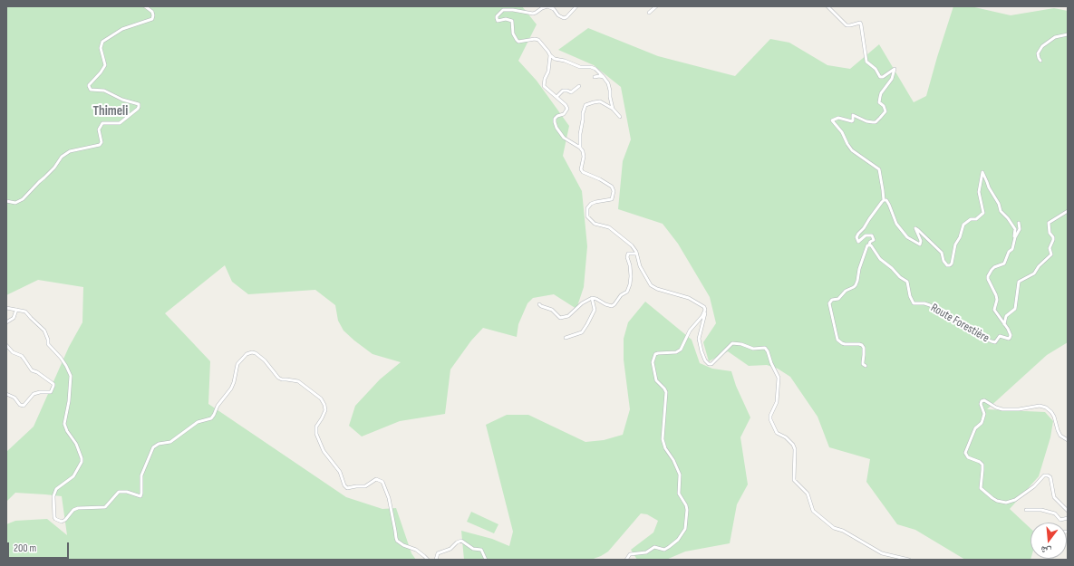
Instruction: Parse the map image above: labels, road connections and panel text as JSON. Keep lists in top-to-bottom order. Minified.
{"streets":{"street":["Route Forestière"]},"districts":["Thimeli"],"scale_bar":"200 m","north":"bottom"}
